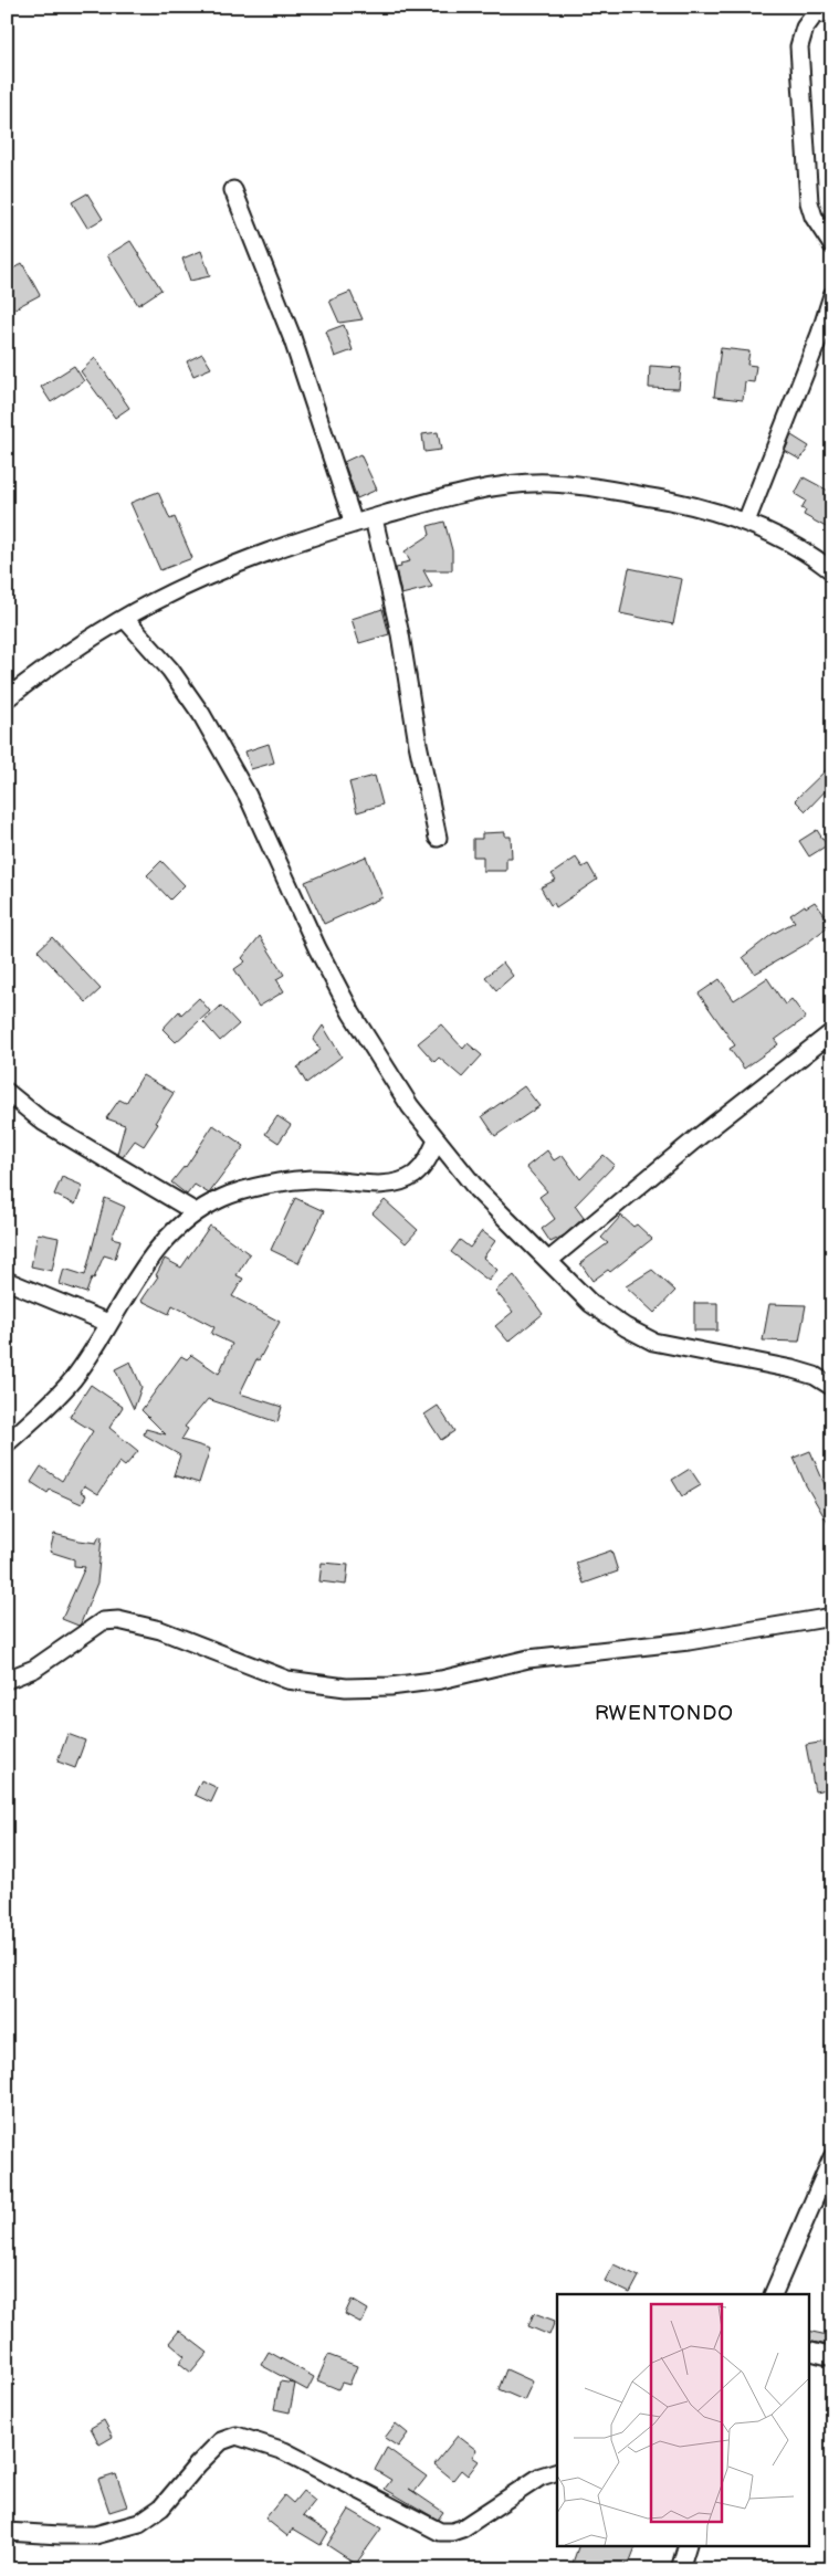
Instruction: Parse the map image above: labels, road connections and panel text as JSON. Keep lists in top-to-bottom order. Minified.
{"districts":["RWENTONDO"]}
